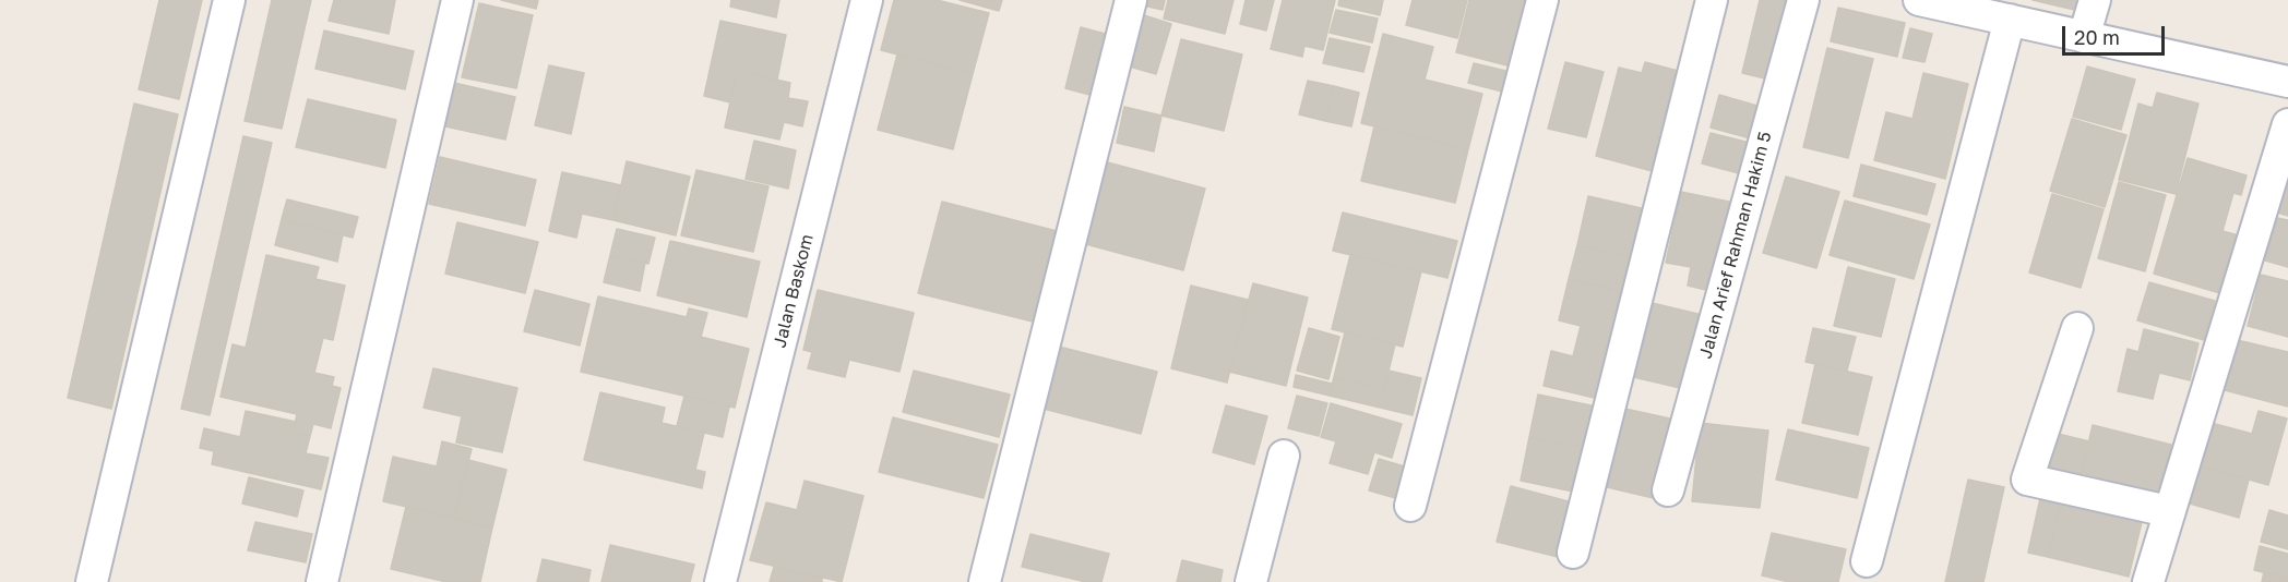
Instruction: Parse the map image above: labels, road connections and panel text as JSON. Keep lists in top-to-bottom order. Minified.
{"streets":{"street":["Jalan Arief Rahman Hakim 5","Jalan Baskom"]},"scale_bar":"20 m"}
